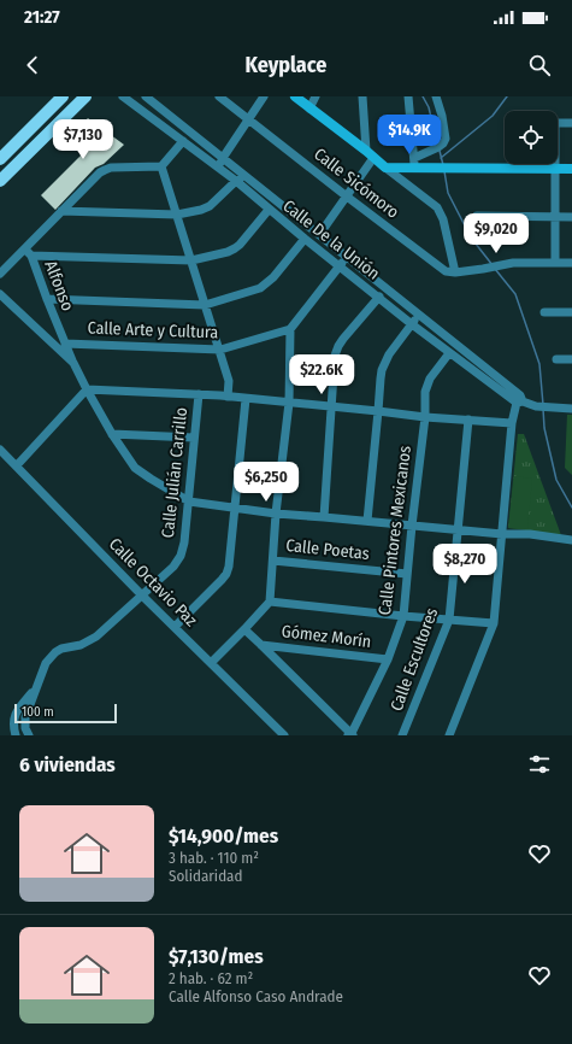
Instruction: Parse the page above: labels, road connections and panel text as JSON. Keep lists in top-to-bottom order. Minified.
{"streets":{"street":["Calle Sicómoro","Calle De la Unión","Alfonso","Calle Arte y Cultura","Calle Julián Carrillo","Calle Pintores Mexicanos","Calle Poetas","Calle Octavio Paz","Gómez Morín","Calle Escultores"]},"crossings":[["Calle De la Unión","Calle Pintores Mexicanos"],["Alfonso","Calle Arte y Cultura"],["Alfonso","Calle Julián Carrillo"],["Calle Julián Carrillo","Calle Octavio Paz"],["Calle Pintores Mexicanos","Calle Poetas"],["Calle Pintores Mexicanos","Gómez Morín"]],"scale_bar":"100 m","page":{"status":"21:27","header":"Keyplace","price":["$14.9K","$7,130","$9,020","$22.6K","$6,250","$8,270"],"scale":"100 m","heading":"6 viviendas","list":[{"name":"$14,900/mes","note":"3 hab. · 110 m² · Solidaridad"},{"name":"$7,130/mes","note":"2 hab. · 62 m² · Calle Alfonso Caso Andrade"}]}}
